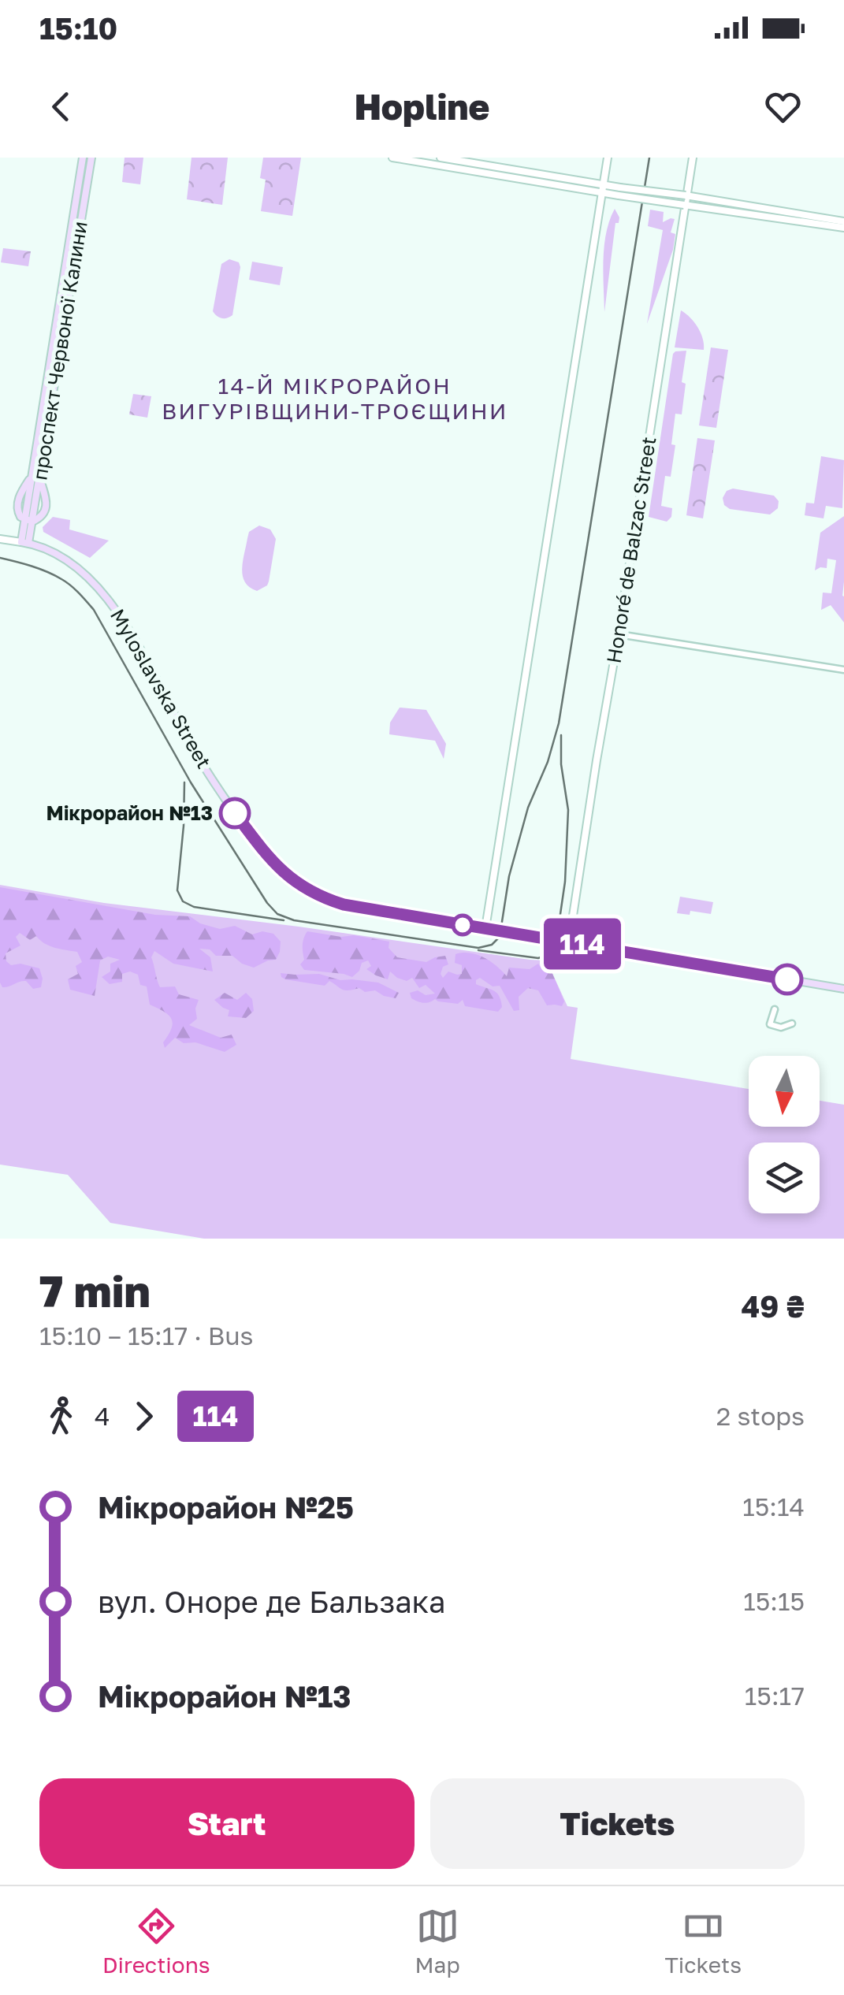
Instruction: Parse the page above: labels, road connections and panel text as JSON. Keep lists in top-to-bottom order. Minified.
{"streets":{"main road":["проспект Червоної Калини","Myloslavska Street"],"street":["Honoré de Balzac Street"]},"crossings":[["проспект Червоної Калини","Myloslavska Street"],["Honoré de Balzac Street","Myloslavska Street"]],"districts":["14-Й МІКРОРАЙОН ВИГУРІВЩИНИ-ТРОЄЩИНИ"],"places":["Мікрорайон №13"],"lines":["bus line 114"],"north":"bottom","page":{"status":"15:10","header":"Hopline","on_map":"114","heading":["7 min","15:10 – 15:17 · Bus","49 ₴"],"legs":["4","114","2 stops"],"list":[{"name":"Мікрорайон №25","value":"15:14"},{"name":"вул. Оноре де Бальзака","value":"15:15"},{"name":"Мікрорайон №13","value":"15:17"}],"buttons":["Start","Tickets"],"tabs":["Directions","Map","Tickets"]}}
